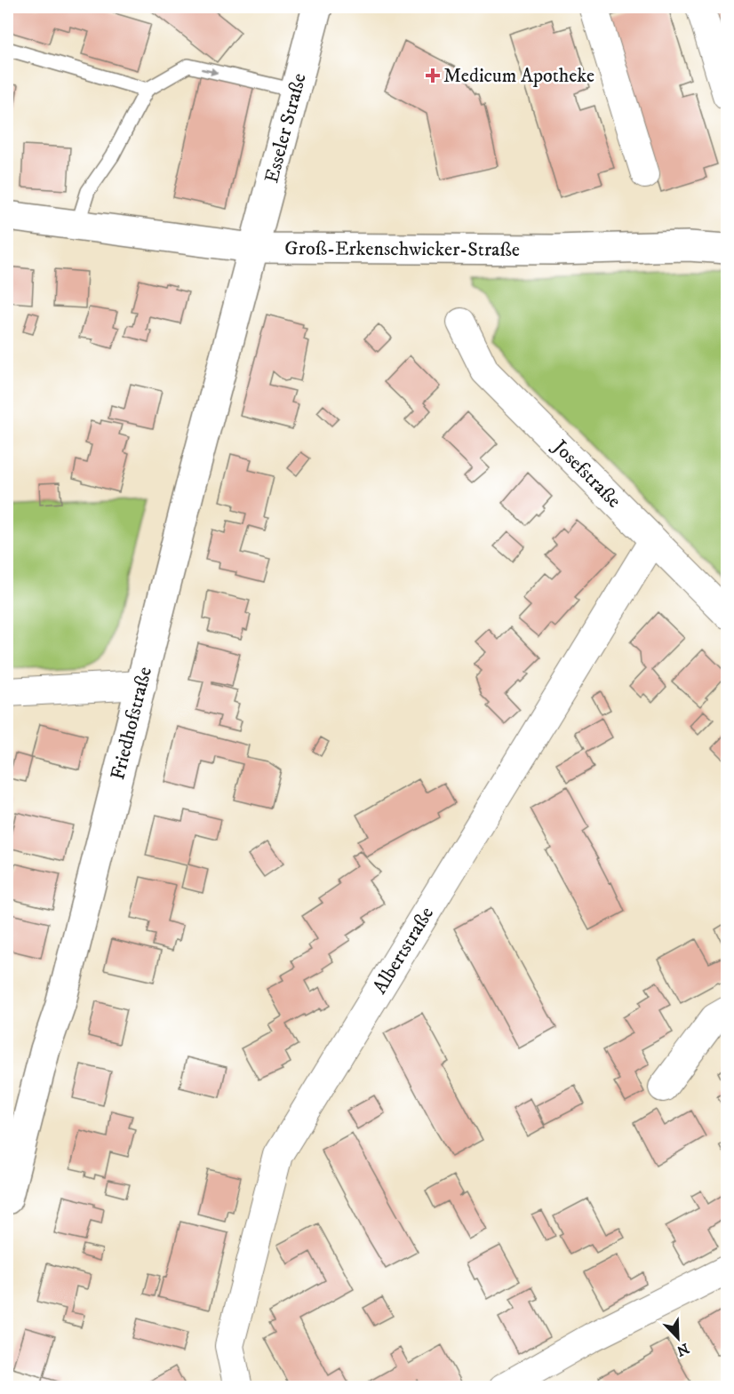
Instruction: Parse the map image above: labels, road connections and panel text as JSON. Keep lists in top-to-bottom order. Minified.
{"streets":{"main road":["Esseler Straße","Groß-Erkenschwicker-Straße","Friedhofstraße"],"street":["Josefstraße","Albertstraße"]},"crossings":[["Esseler Straße","Groß-Erkenschwicker-Straße"],["Esseler Straße","Friedhofstraße"],["Groß-Erkenschwicker-Straße","Friedhofstraße"],["Josefstraße","Albertstraße"]],"places":{"health":["Medicum Apotheke"]},"north":"bottom right"}
